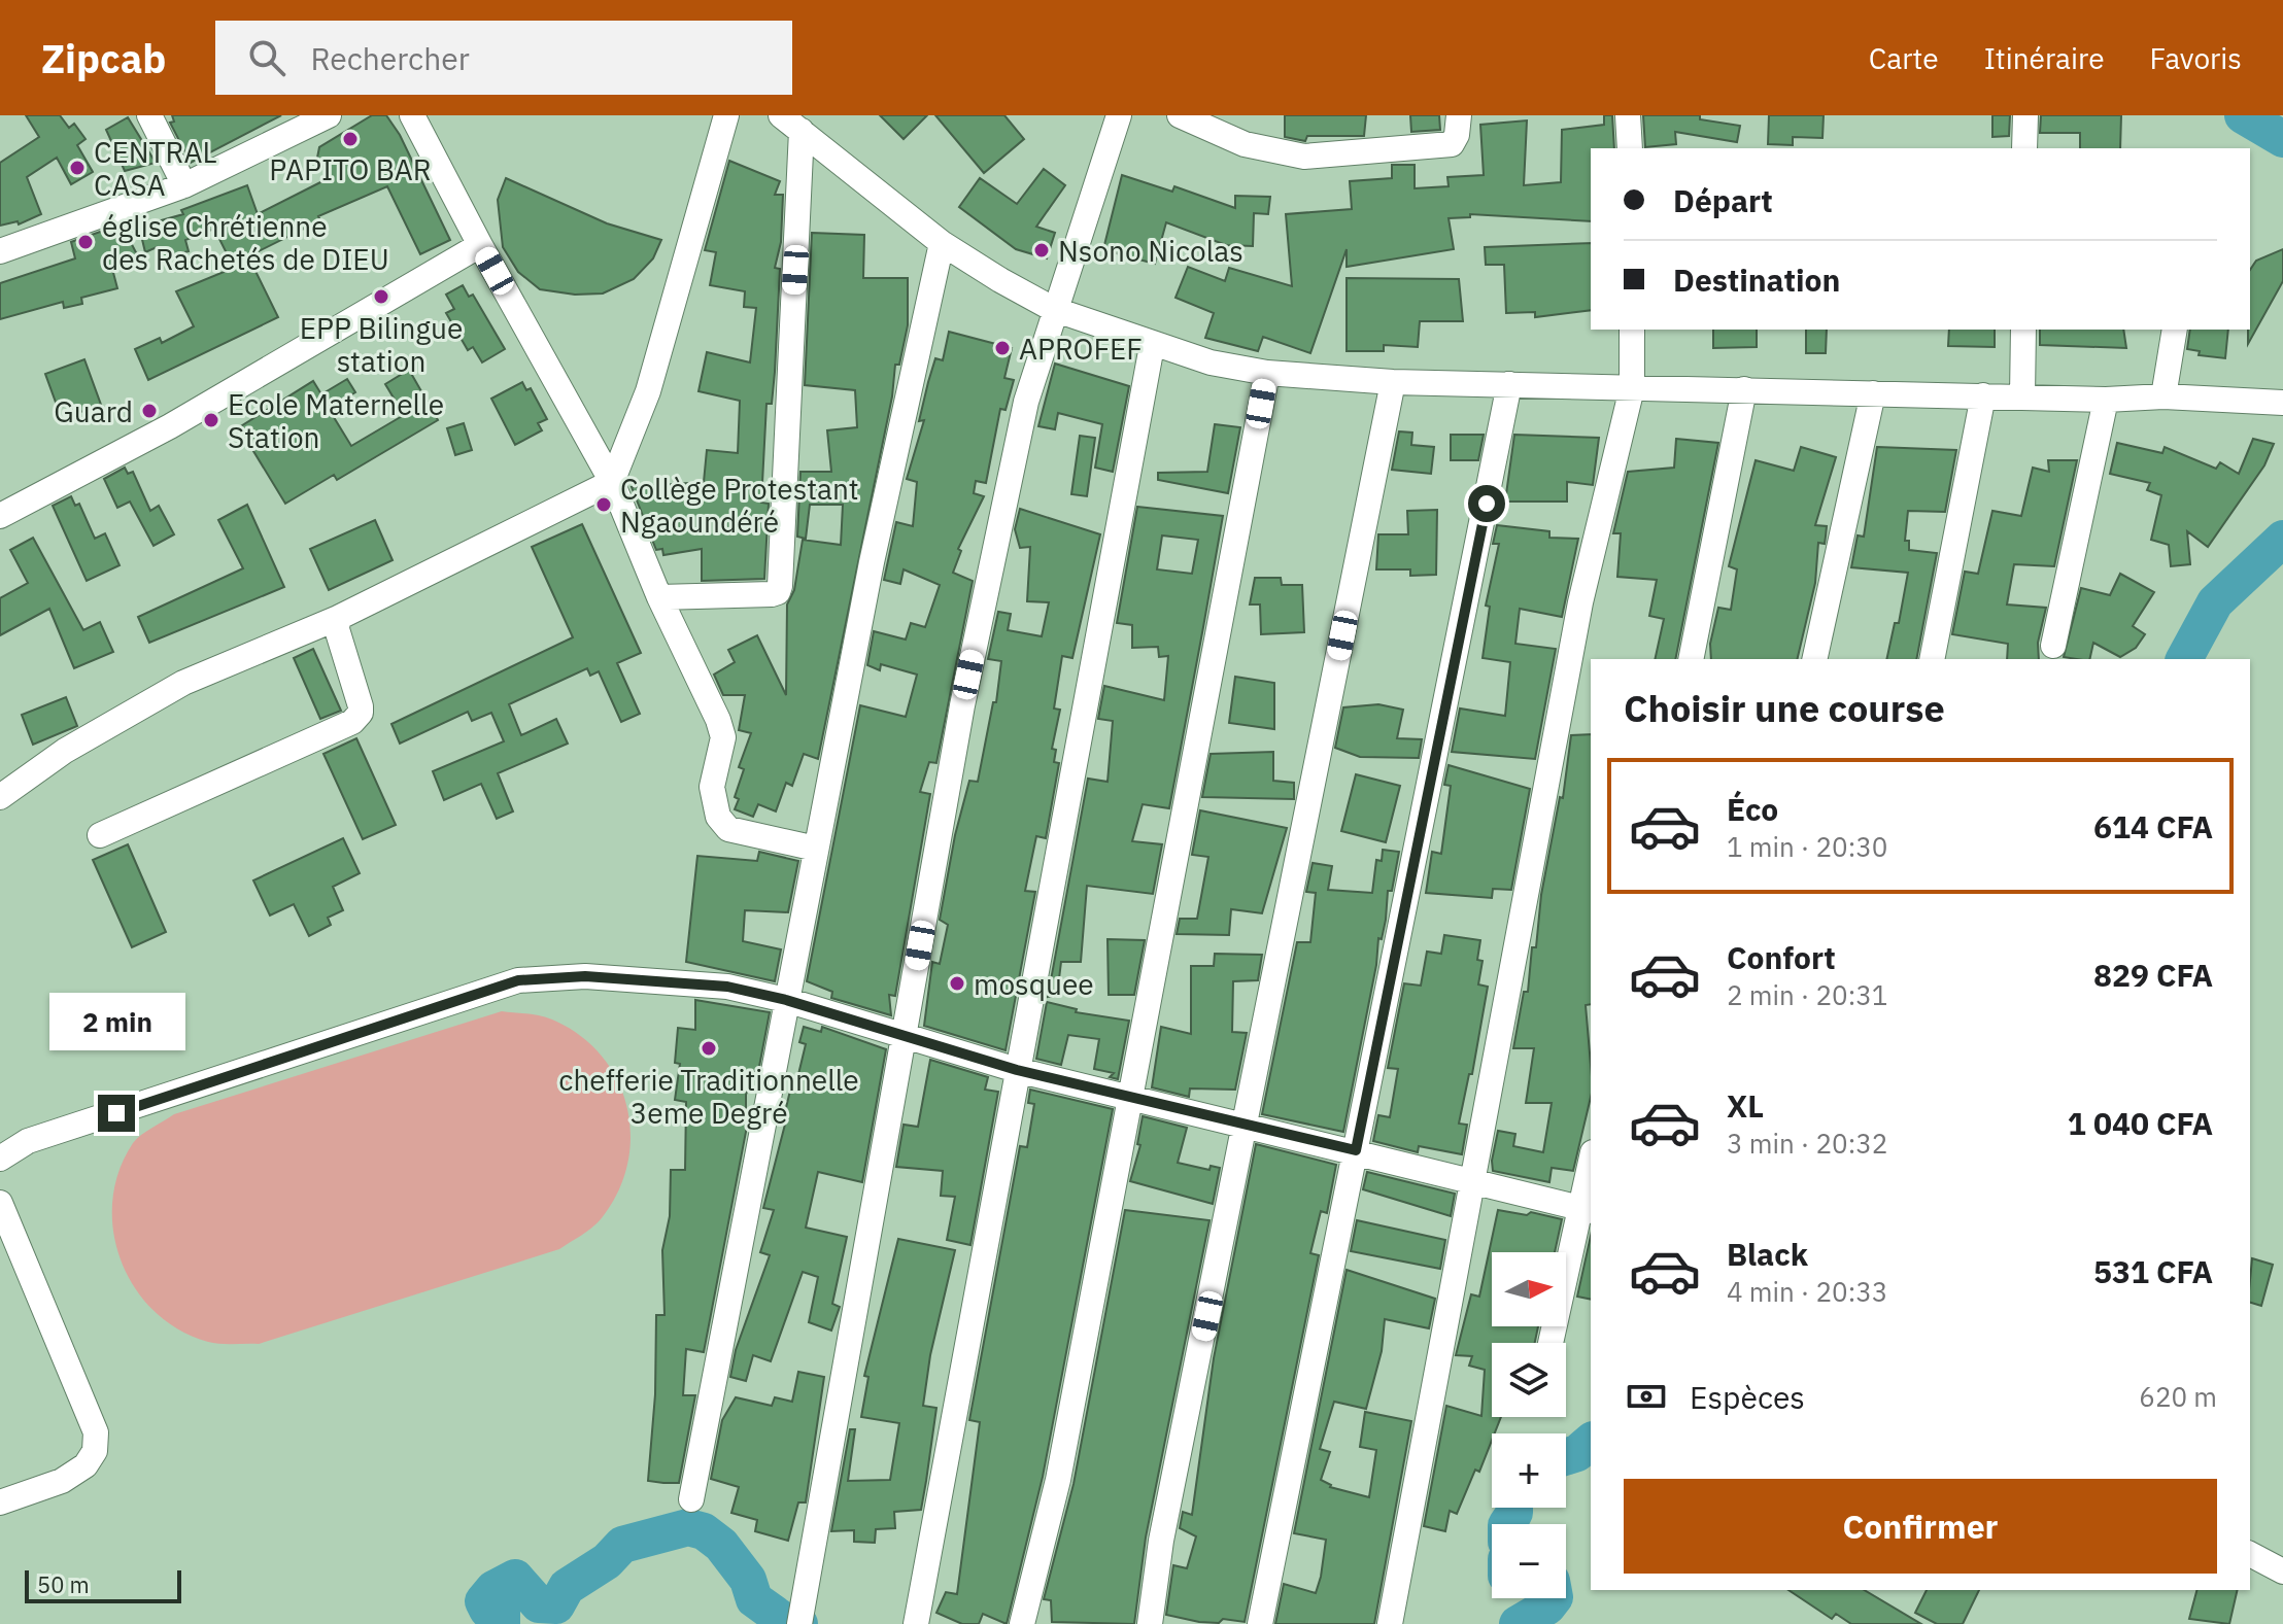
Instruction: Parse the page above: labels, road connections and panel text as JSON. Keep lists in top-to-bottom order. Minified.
{"places":["PAPITO BAR","CENTRAL CASA","église Chrétienne des Rachetés de DIEU","Nsono Nicolas","EPP Bilingue station","APROFEF","Guard","Ecole Maternelle Station","Collège Protestant Ngaoundéré","mosquee","chefferie Traditionnelle 3eme Degré"],"scale_bar":"50 m","north":"right","page":{"header":"Zipcab","search":"Rechercher","nav":["Carte","Itinéraire","Favoris"],"banner":["Départ","Destination"],"heading":"Choisir une course","list":[{"name":"Éco","note":"1 min · 20:30","value":"614 CFA"},{"name":"Confort","note":"2 min · 20:31","value":"829 CFA"},{"name":"XL","note":"3 min · 20:32","value":"1 040 CFA"},{"name":"Black","note":"4 min · 20:33","value":"531 CFA"}],"bubble":"2 min","map_buttons":["+","−"],"pay":["Espèces","620 m"],"buttons":"Confirmer","scale":"50 m"}}
